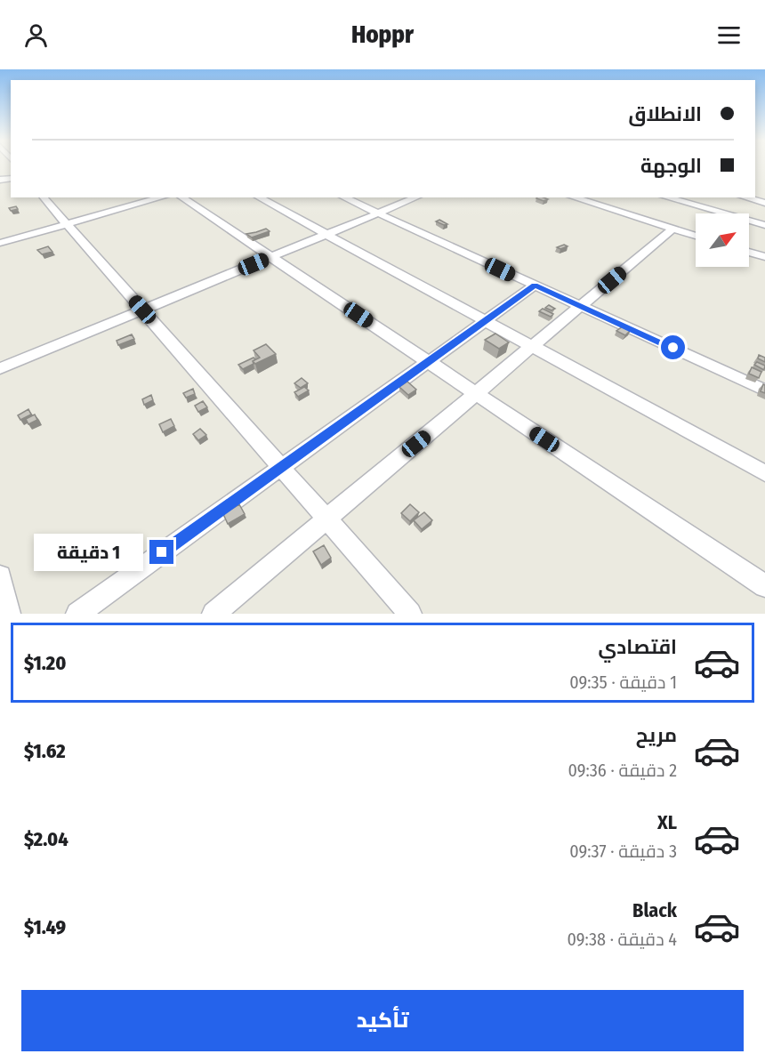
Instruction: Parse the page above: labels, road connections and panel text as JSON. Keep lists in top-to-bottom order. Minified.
{"north":"top right","page":{"header":"Hoppr","banner":["الانطلاق","الوجهة"],"bubble":"1 دقيقة","list":[{"name":"اقتصادي","note":"1 دقيقة · 09:35","value":"$1.20"},{"name":"مريح","note":"2 دقيقة · 09:36","value":"$1.62"},{"name":"XL","note":"3 دقيقة · 09:37","value":"$2.04"},{"name":"Black","note":"4 دقيقة · 09:38","value":"$1.49"}],"buttons":"تأكيد"}}
